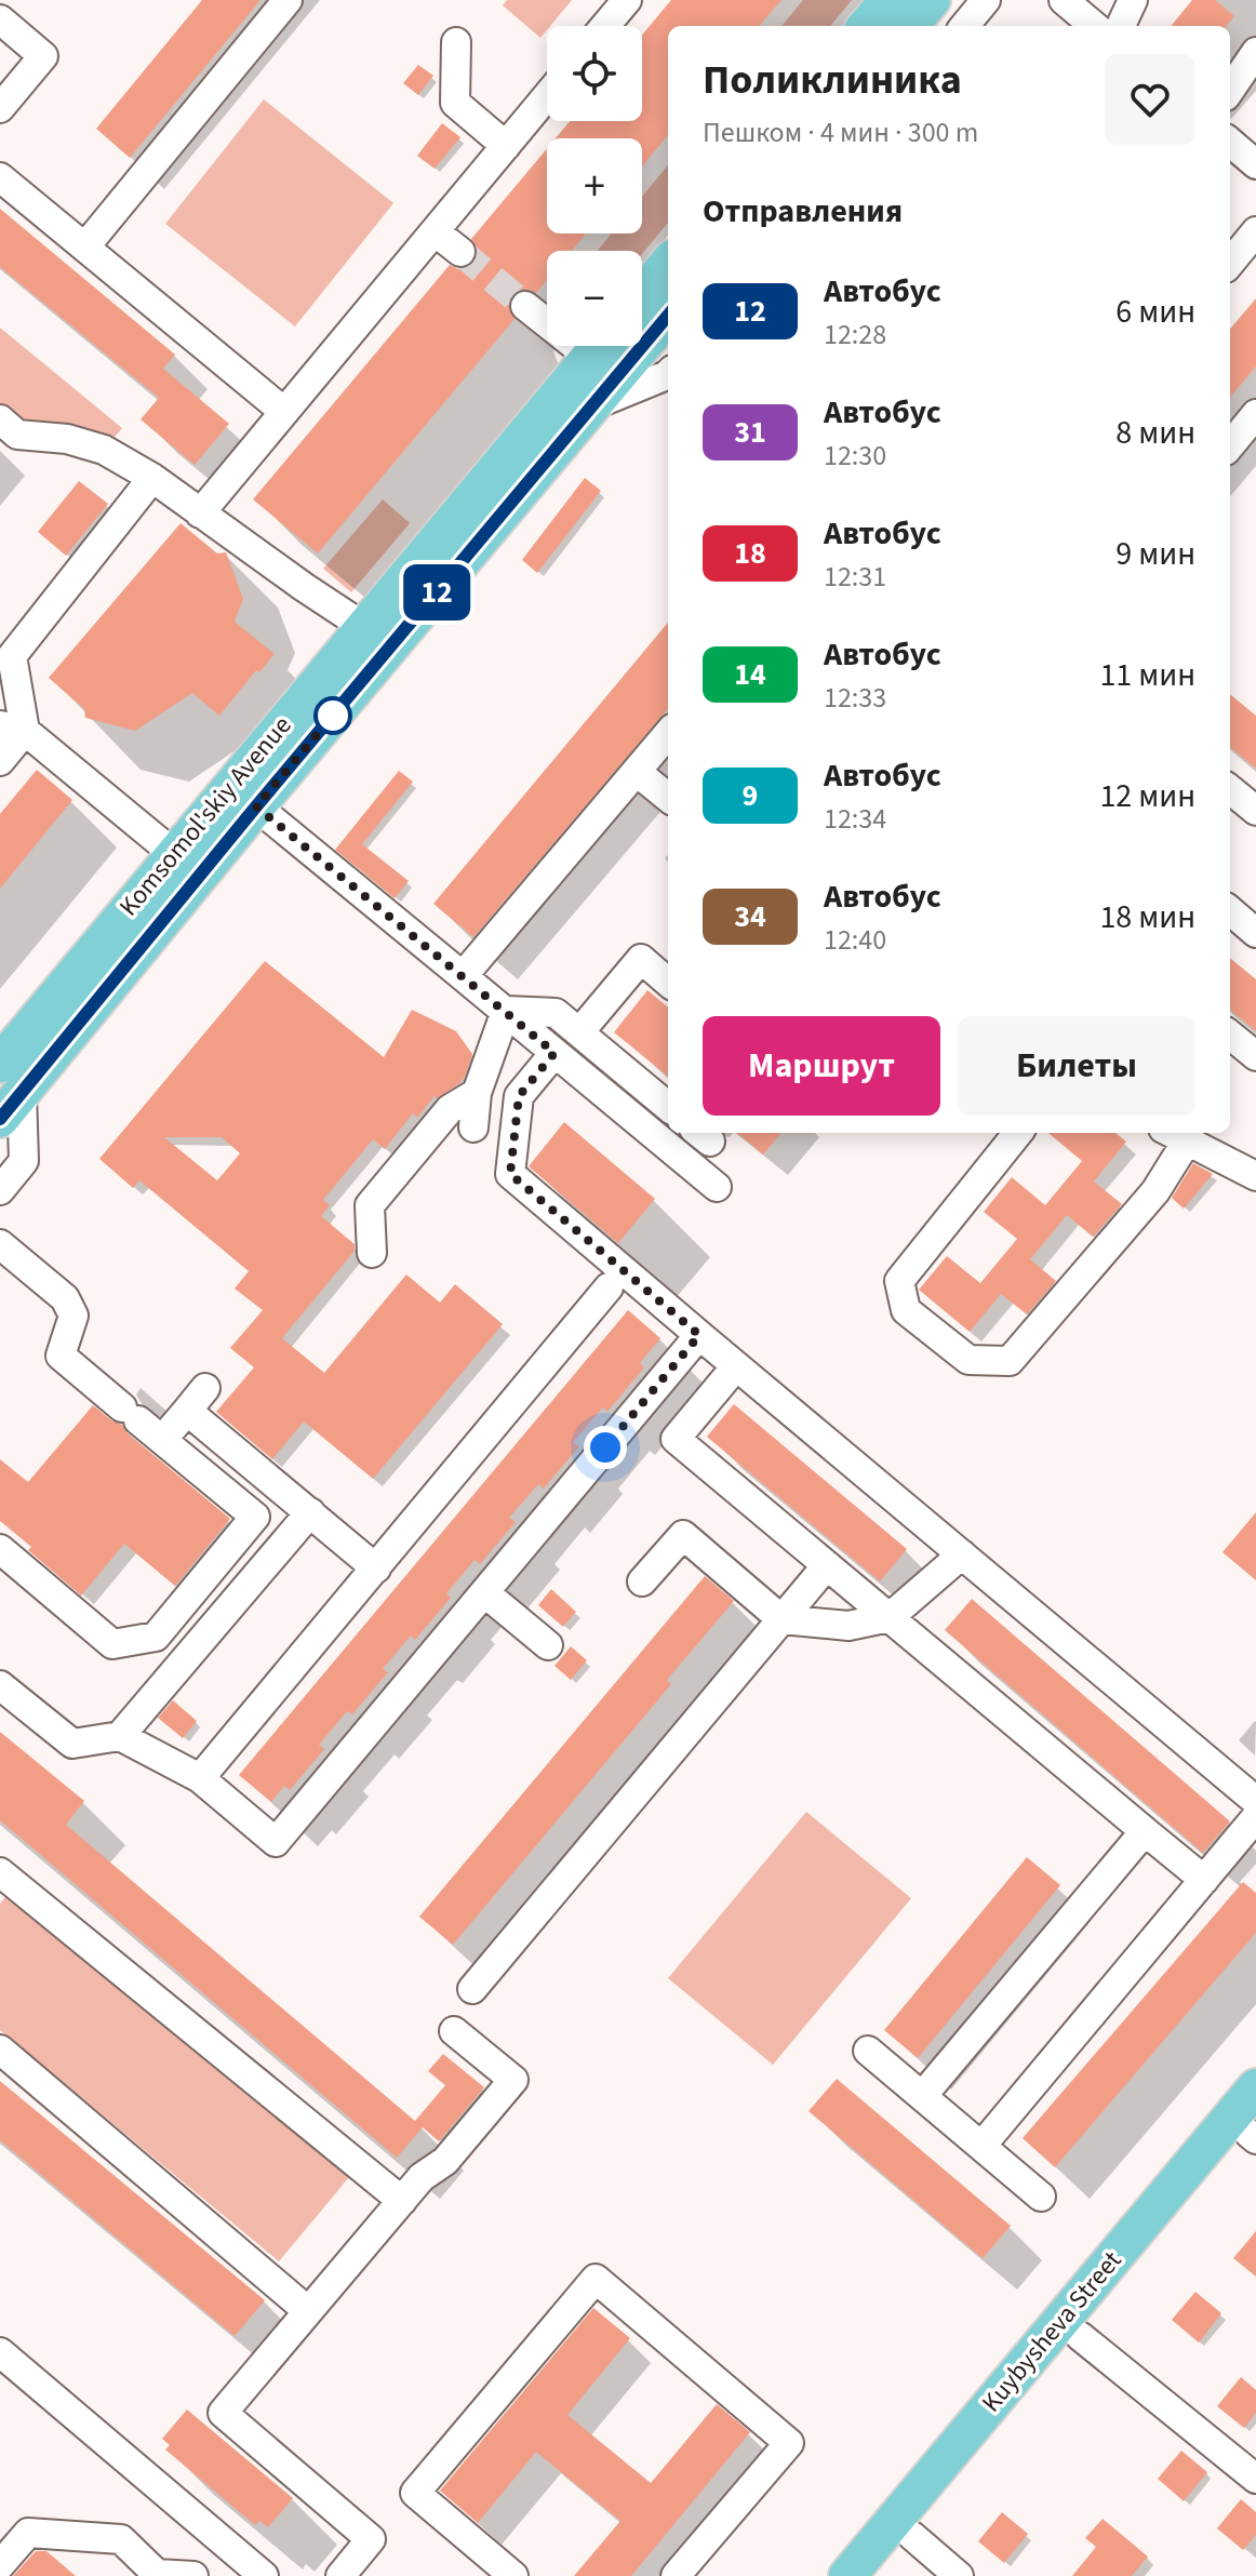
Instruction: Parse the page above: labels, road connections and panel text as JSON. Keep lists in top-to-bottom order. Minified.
{"streets":{"main road":["Komsomol'skiy Avenue","Kuybysheva Street"]},"lines":["bus line 12"],"page":{"on_map":"12","map_buttons":["+","−"],"heading":[["Поликлиника","Пешком · 4 мин · 300 m"],"Отправления"],"list":[{"mark":"12","name":"Автобус","note":"12:28","value":"6 мин"},{"mark":"31","name":"Автобус","note":"12:30","value":"8 мин"},{"mark":"18","name":"Автобус","note":"12:31","value":"9 мин"},{"mark":"14","name":"Автобус","note":"12:33","value":"11 мин"},{"mark":"9","name":"Автобус","note":"12:34","value":"12 мин"},{"mark":"34","name":"Автобус","note":"12:40","value":"18 мин"}],"buttons":["Маршрут","Билеты"]}}
